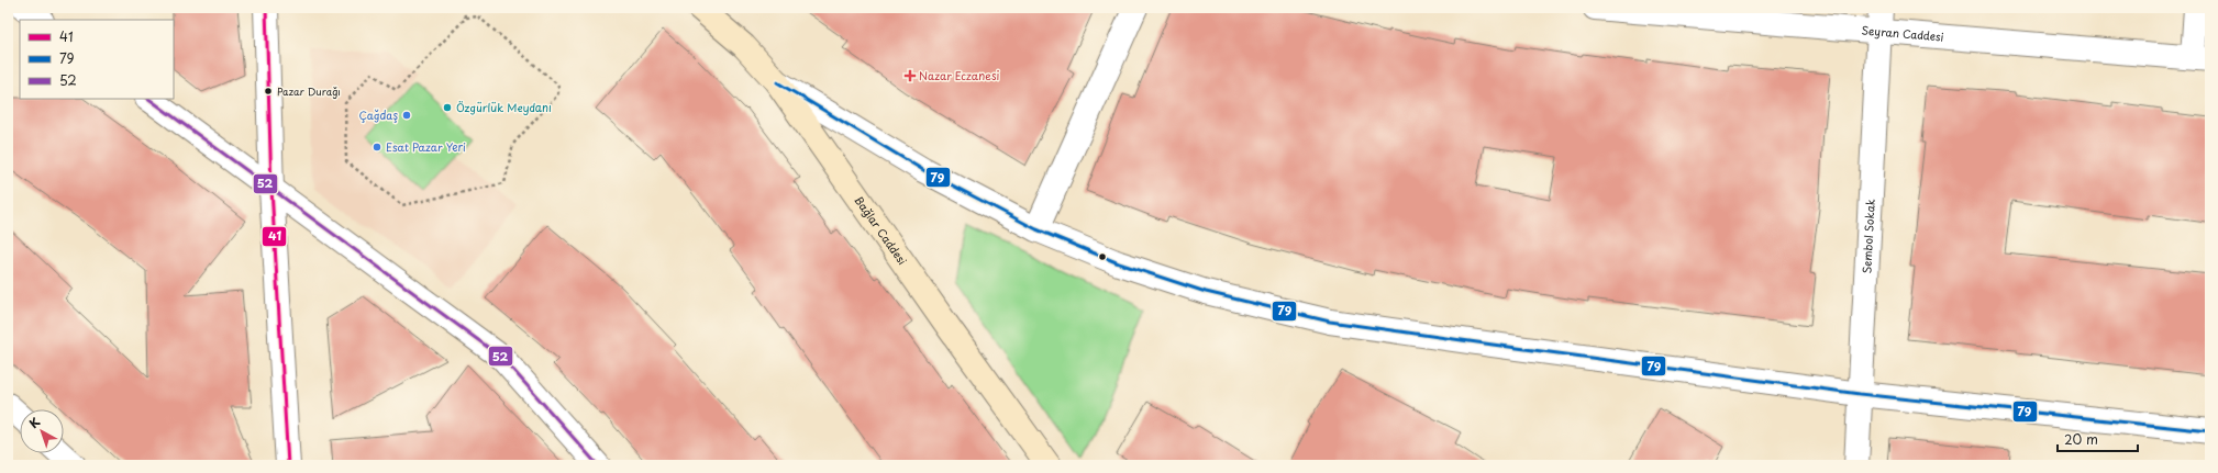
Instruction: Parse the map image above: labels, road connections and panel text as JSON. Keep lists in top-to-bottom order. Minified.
{"streets":{"main road":["Bağlar Caddesi"],"street":["Seyran Caddesi","Sembol Sokak"]},"crossings":[["Seyran Caddesi","Sembol Sokak"]],"places":{"health":["Nazar Eczanesi"],"other":["Pazar Durağı","Özgürlük Meydanı","Çağdaş","Esat Pazar Yeri"]},"lines":["transit line 41","transit line 79","transit line 52"],"legend":["41","79","52"],"scale_bar":"20 m","north":"top left"}
